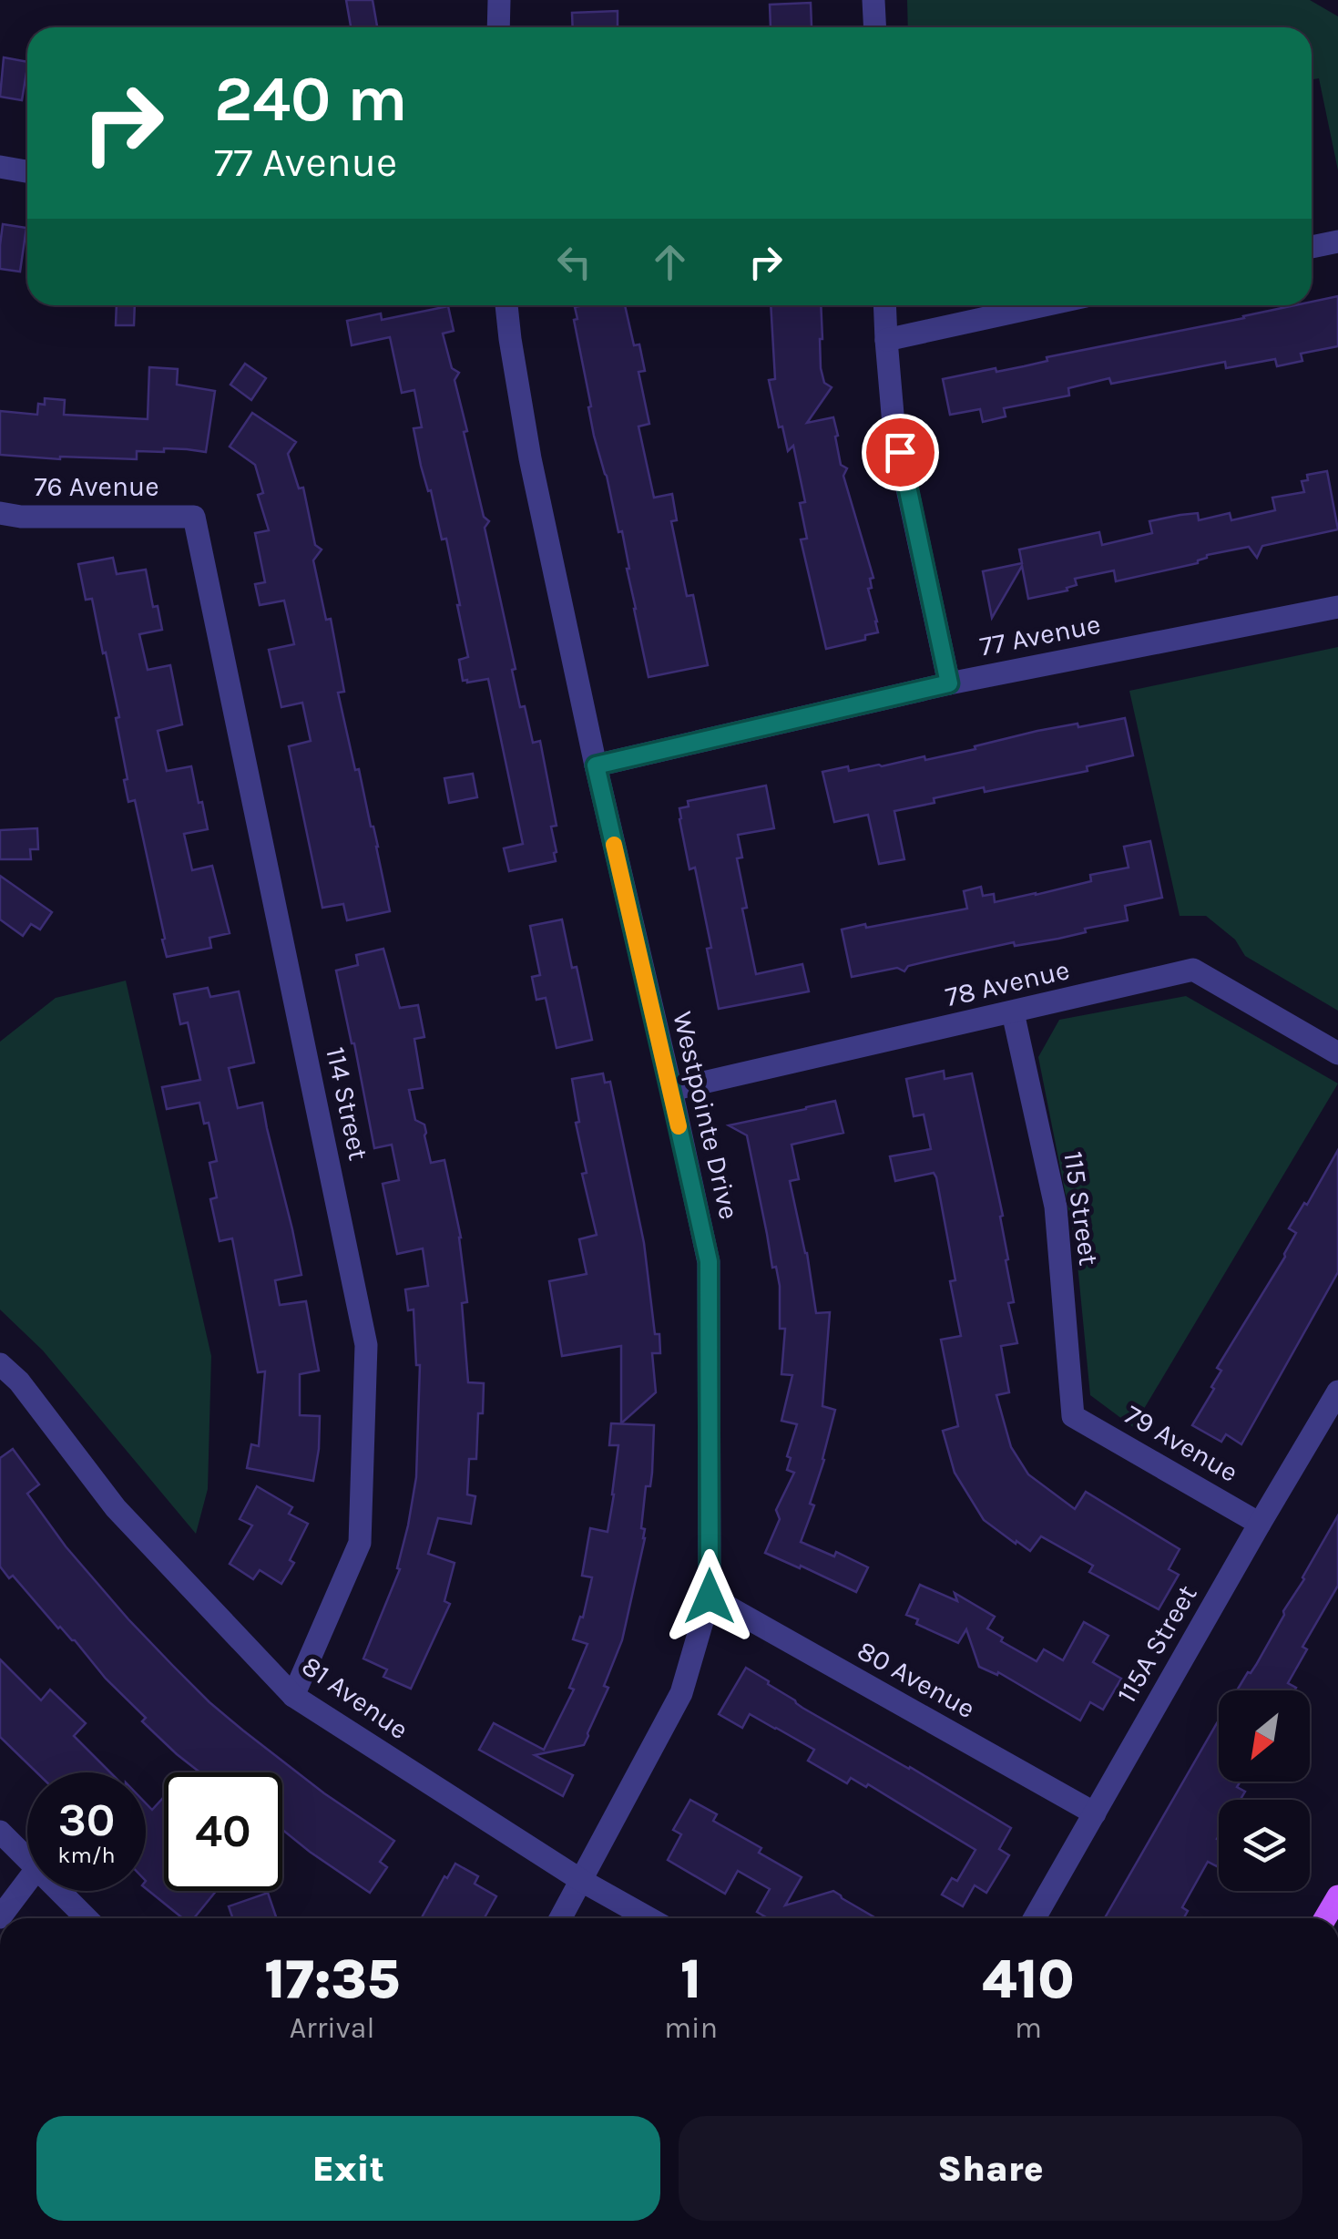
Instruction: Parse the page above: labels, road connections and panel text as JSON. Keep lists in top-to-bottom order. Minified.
{"streets":{"street":["76 Avenue","77 Avenue","78 Avenue","114 Street","Westpointe Drive","115 Street","79 Avenue","115A Street","80 Avenue","81 Avenue"]},"crossings":[["76 Avenue","114 Street"],["77 Avenue","Westpointe Drive"],["78 Avenue","Westpointe Drive"],["78 Avenue","115 Street"],["114 Street","81 Avenue"],["Westpointe Drive","80 Avenue"],["Westpointe Drive","81 Avenue"],["115 Street","79 Avenue"],["79 Avenue","115A Street"],["115A Street","80 Avenue"]],"north":"bottom left","page":{"turn":["240 m","77 Avenue"],"speed":"30 km/h","limit":"40","eta":["17:35","Arrival","1","min","410","m"],"buttons":["Exit","Share"]}}
